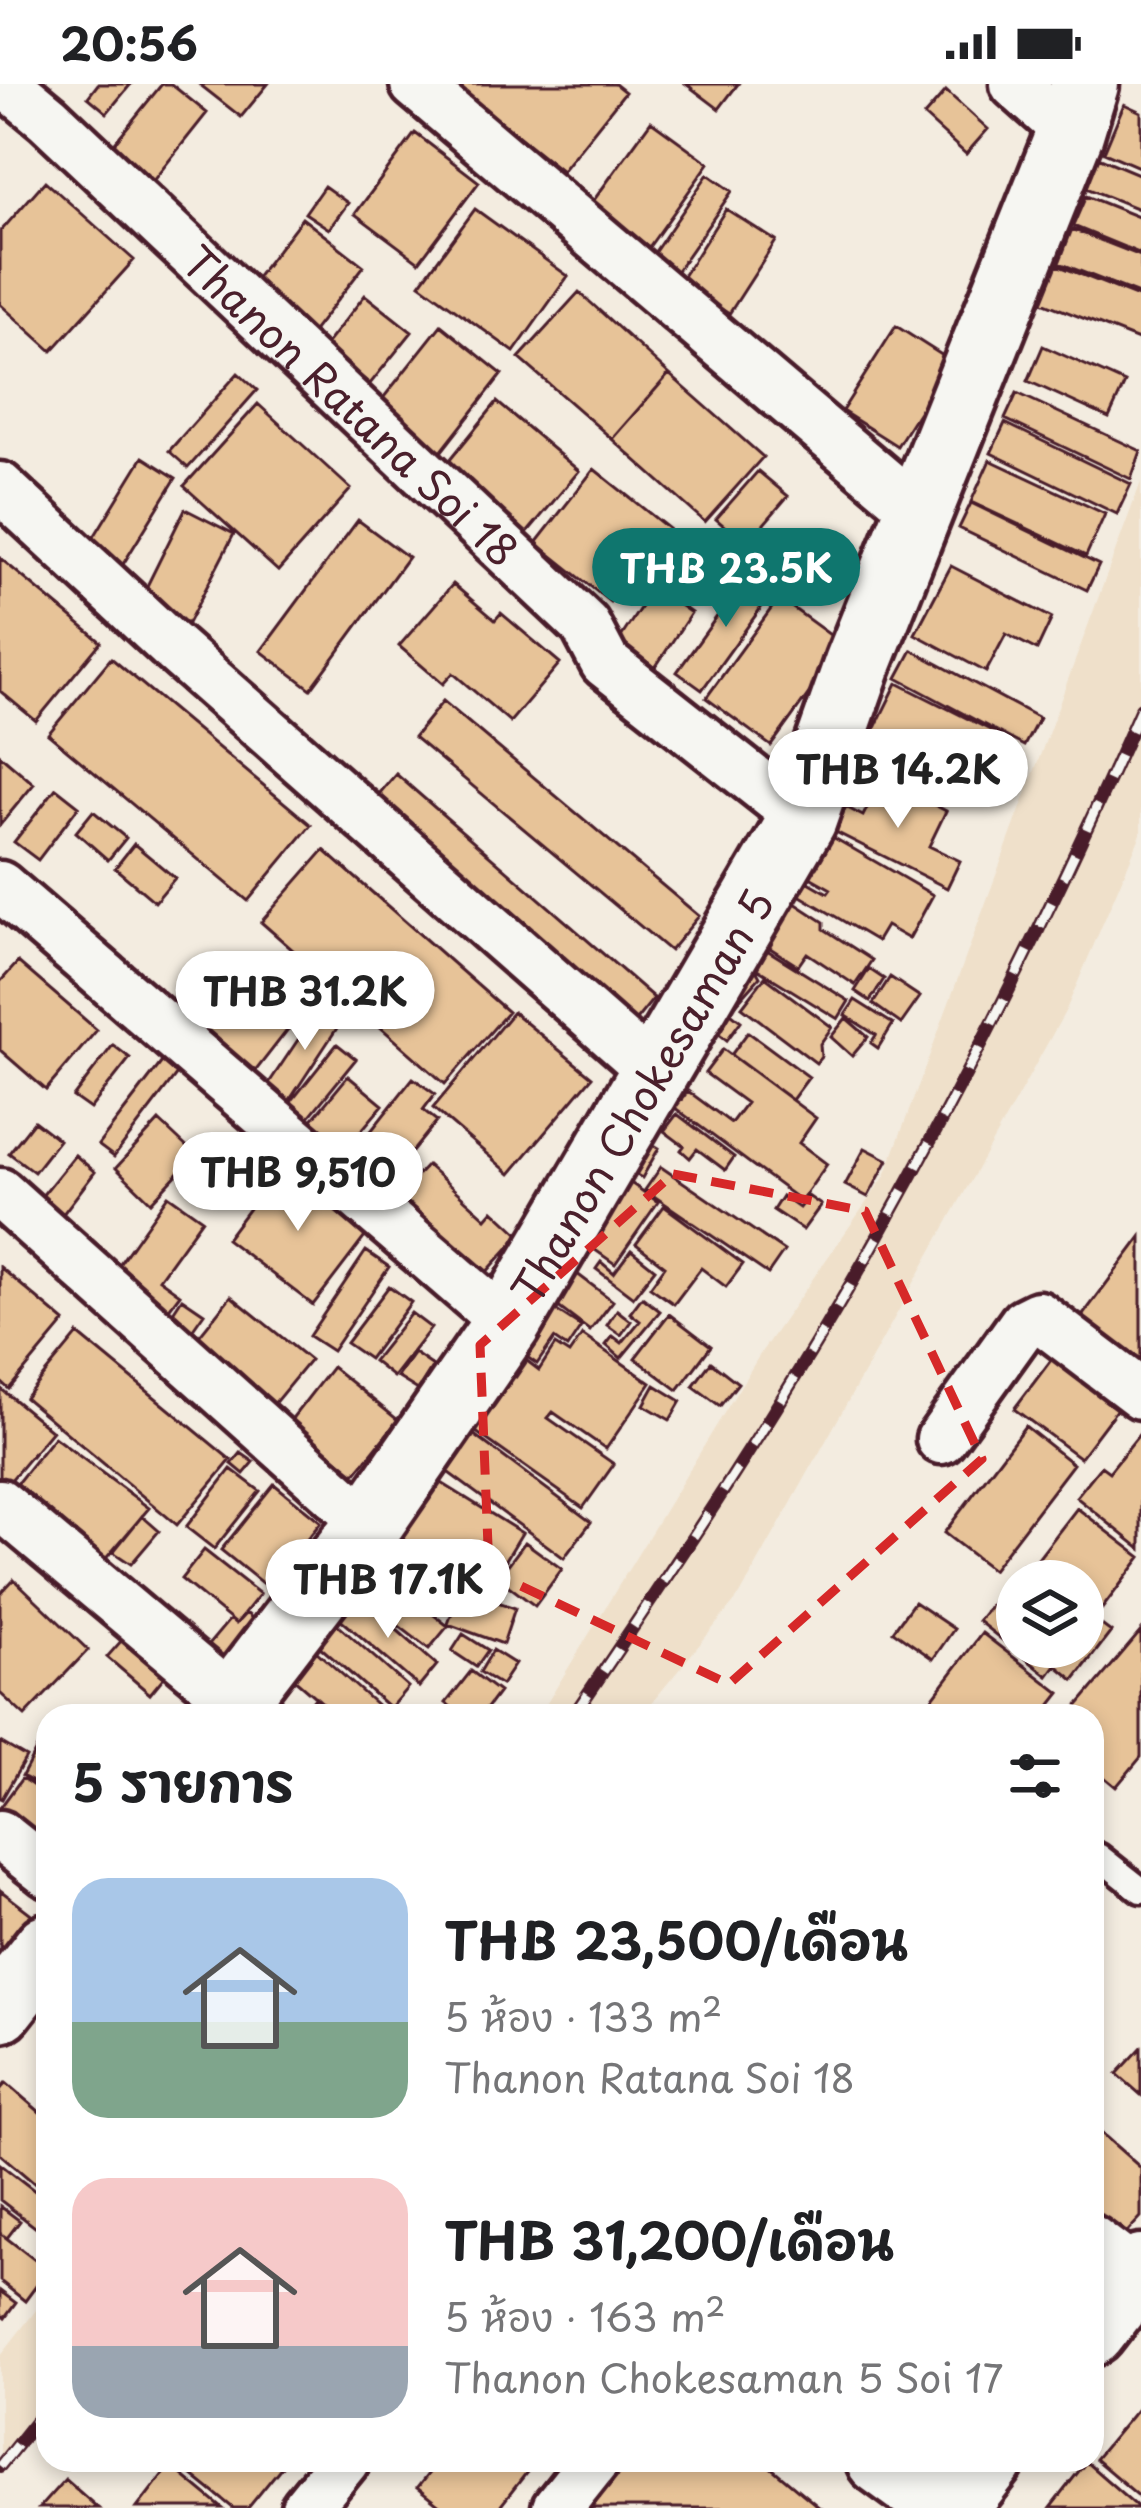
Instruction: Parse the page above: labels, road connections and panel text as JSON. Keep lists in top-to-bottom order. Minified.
{"streets":{"street":["Thanon Ratana Soi 18","Thanon Chokesaman 5"]},"crossings":[["Thanon Ratana Soi 18","Thanon Chokesaman 5"]],"page":{"status":"20:56","price":["THB 23.5K","THB 14.2K","THB 31.2K","THB 9,510","THB 17.1K"],"heading":"5 รายการ","list":[{"name":"THB 23,500/เดือน","note":"5 ห้อง · 133 m² · Thanon Ratana Soi 18"},{"name":"THB 31,200/เดือน","note":"5 ห้อง · 163 m² · Thanon Chokesaman 5 Soi 17"}]}}
